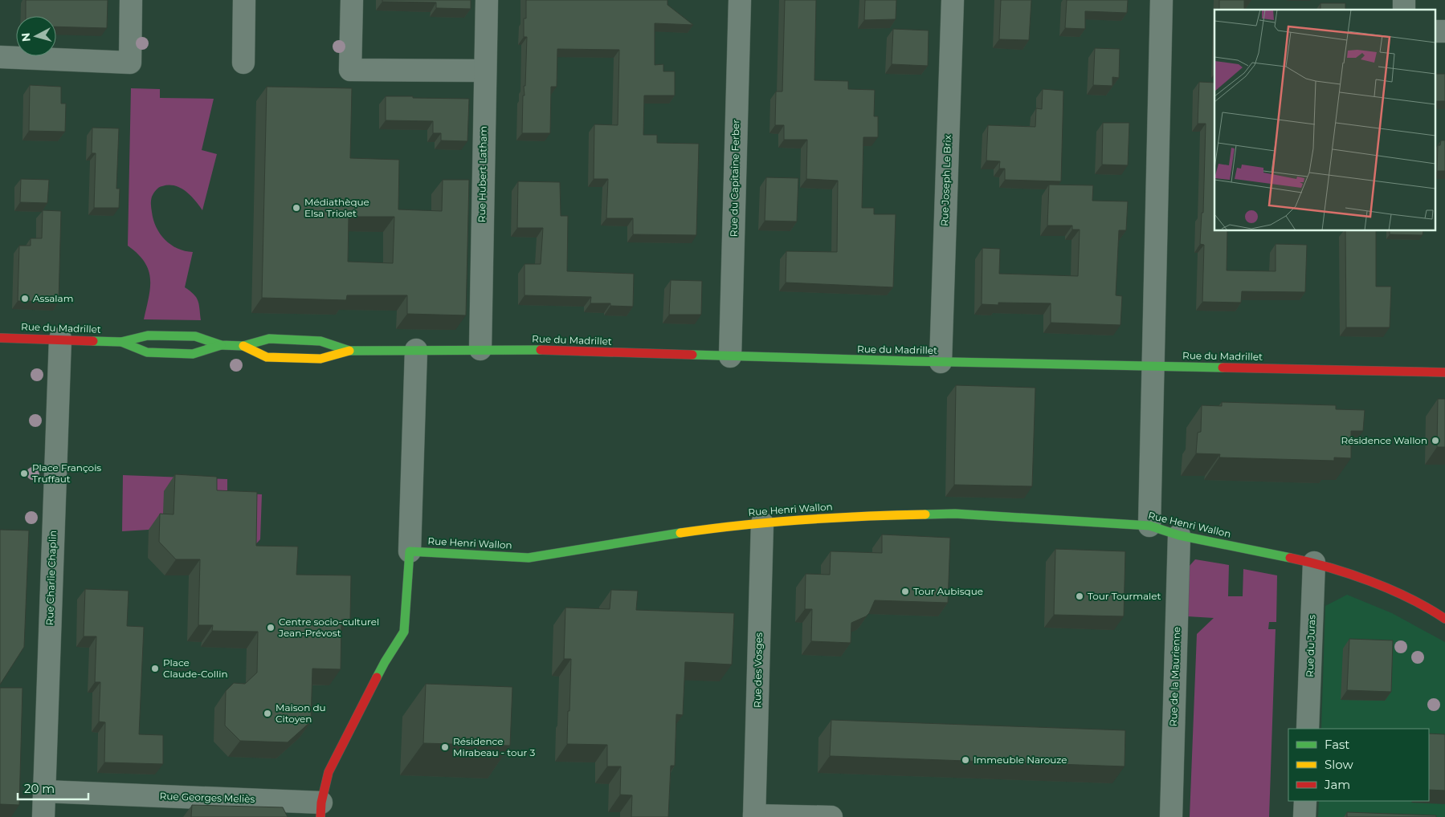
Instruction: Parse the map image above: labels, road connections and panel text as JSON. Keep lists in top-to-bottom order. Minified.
{"streets":{"street":["Rue Hubert Latham","Rue du Capitaine Ferber","Rue Joseph Le Brix","Rue du Madrillet","Rue Henri Wallon","Rue Charlie Chaplin","Rue du Juras","Rue des Vosges","Rue de la Maurienne","Rue Georges Meliès"]},"crossings":[["Rue Hubert Latham","Rue du Madrillet"],["Rue du Capitaine Ferber","Rue du Madrillet"],["Rue Joseph Le Brix","Rue du Madrillet"],["Rue du Madrillet","Rue Charlie Chaplin"],["Rue Henri Wallon","Rue du Juras"],["Rue Henri Wallon","Rue des Vosges"],["Rue Henri Wallon","Rue de la Maurienne"],["Rue Charlie Chaplin","Rue Georges Meliès"]],"places":["Médiathèque Elsa Triolet","Assalam","Résidence Wallon","Place François Truffaut","Tour Aubisque","Tour Tourmalet","Centre socio-culturel Jean-Prévost","Place Claude-Collin","Maison du Citoyen","Résidence Mirabeau - tour 3","Immeuble Narouze"],"legend":["Fast","Slow","Jam"],"scale_bar":"20 m","north":"left"}
